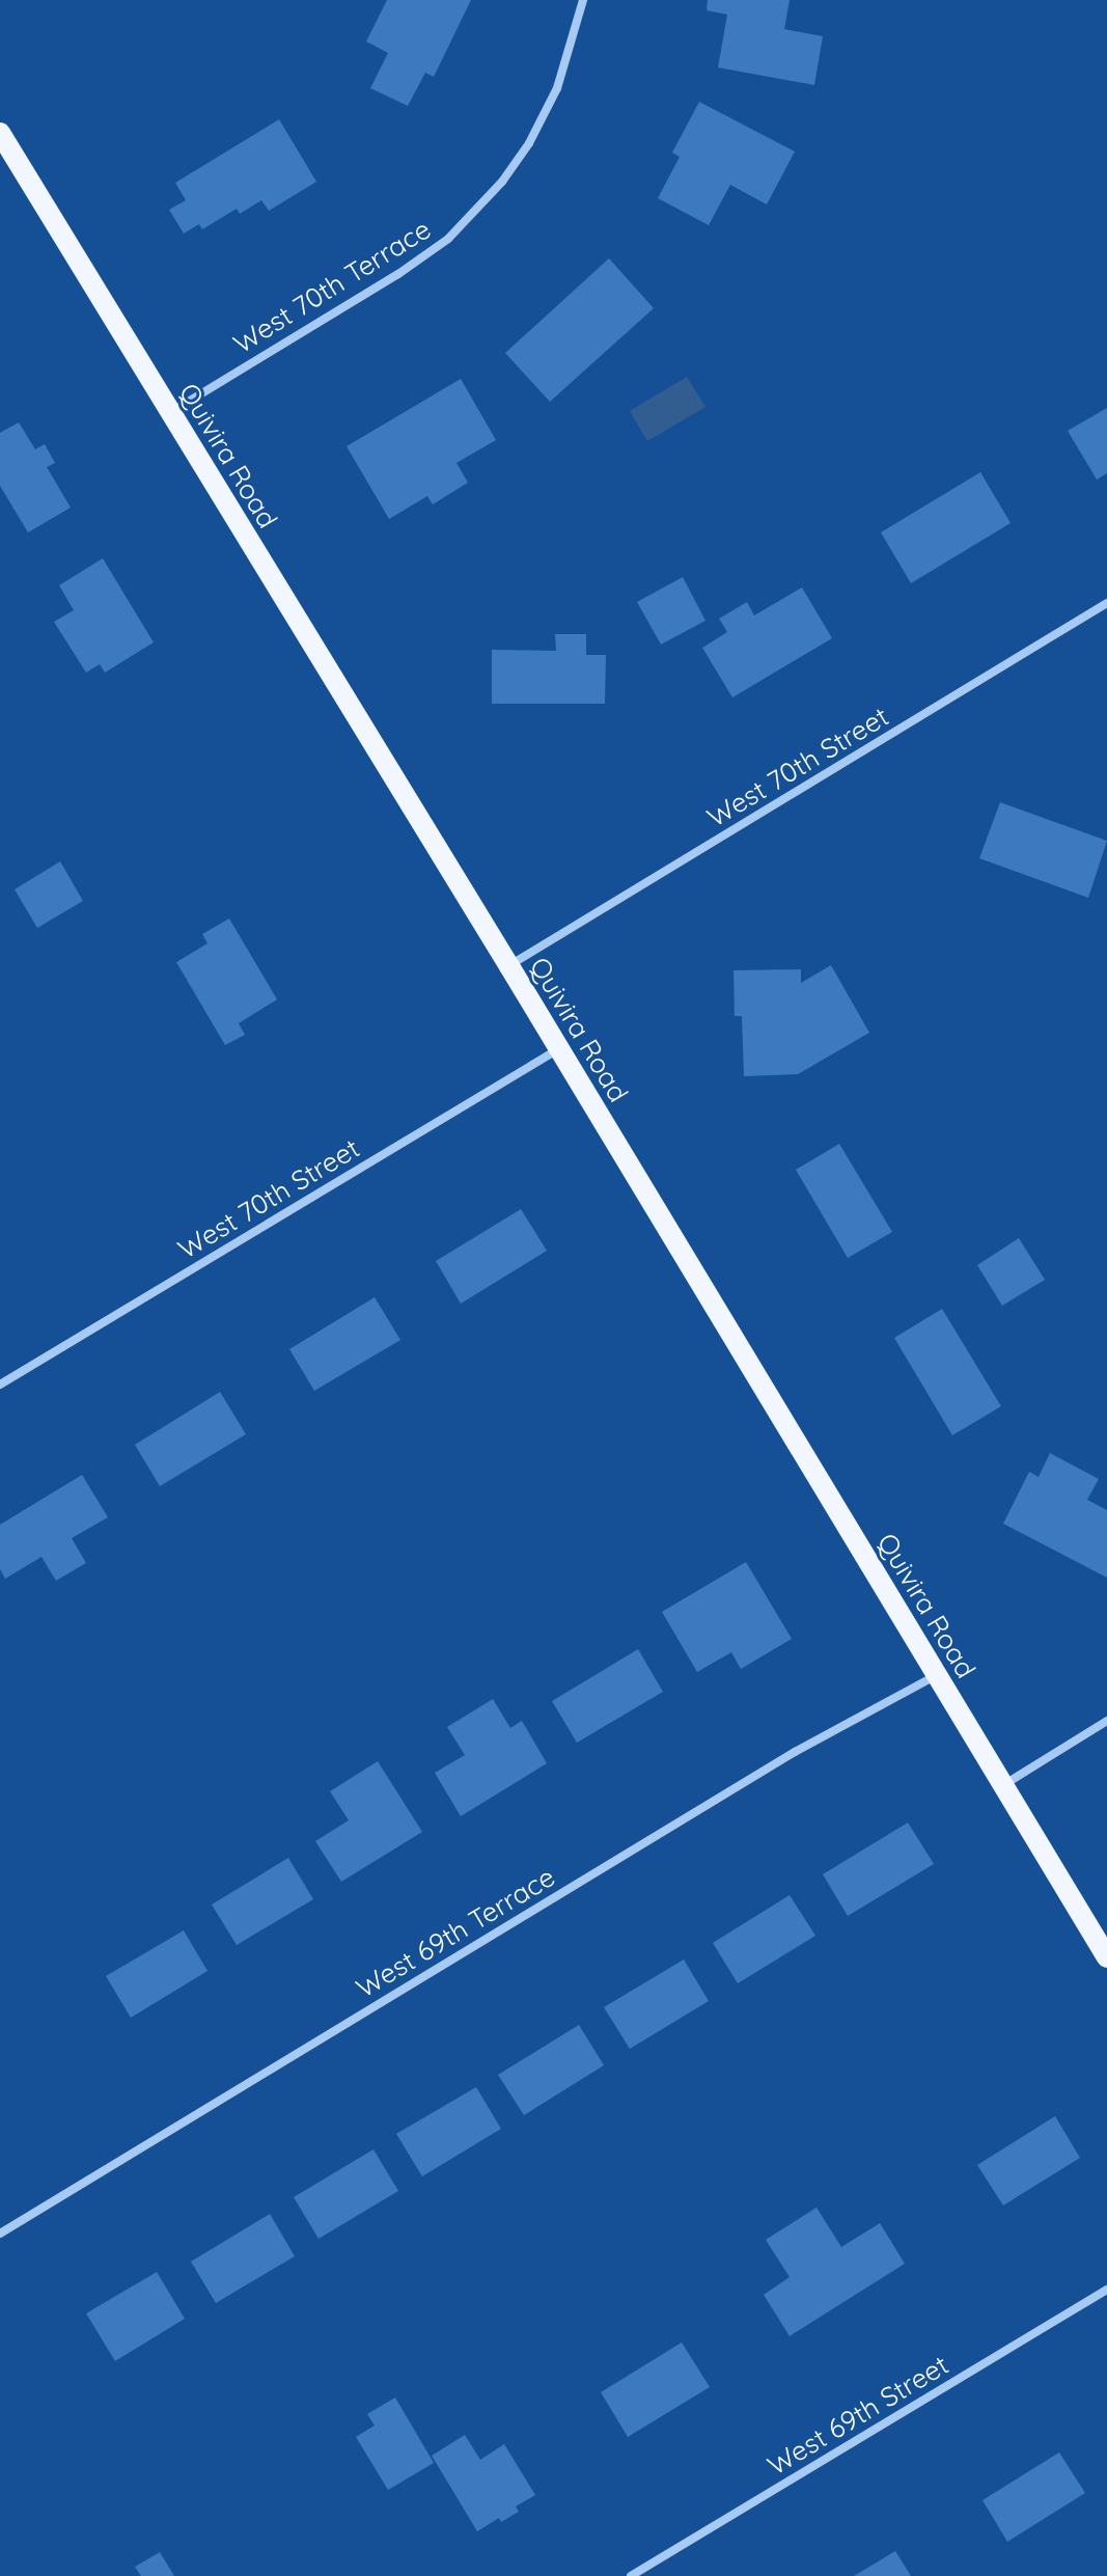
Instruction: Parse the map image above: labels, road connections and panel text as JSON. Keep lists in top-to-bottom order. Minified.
{"streets":{"main road":["Quivira Road"],"street":["West 70th Terrace","West 70th Street","West 69th Terrace","West 69th Street"]},"crossings":[["West 70th Terrace","Quivira Road"],["Quivira Road","West 70th Street"],["Quivira Road","West 69th Terrace"]]}
